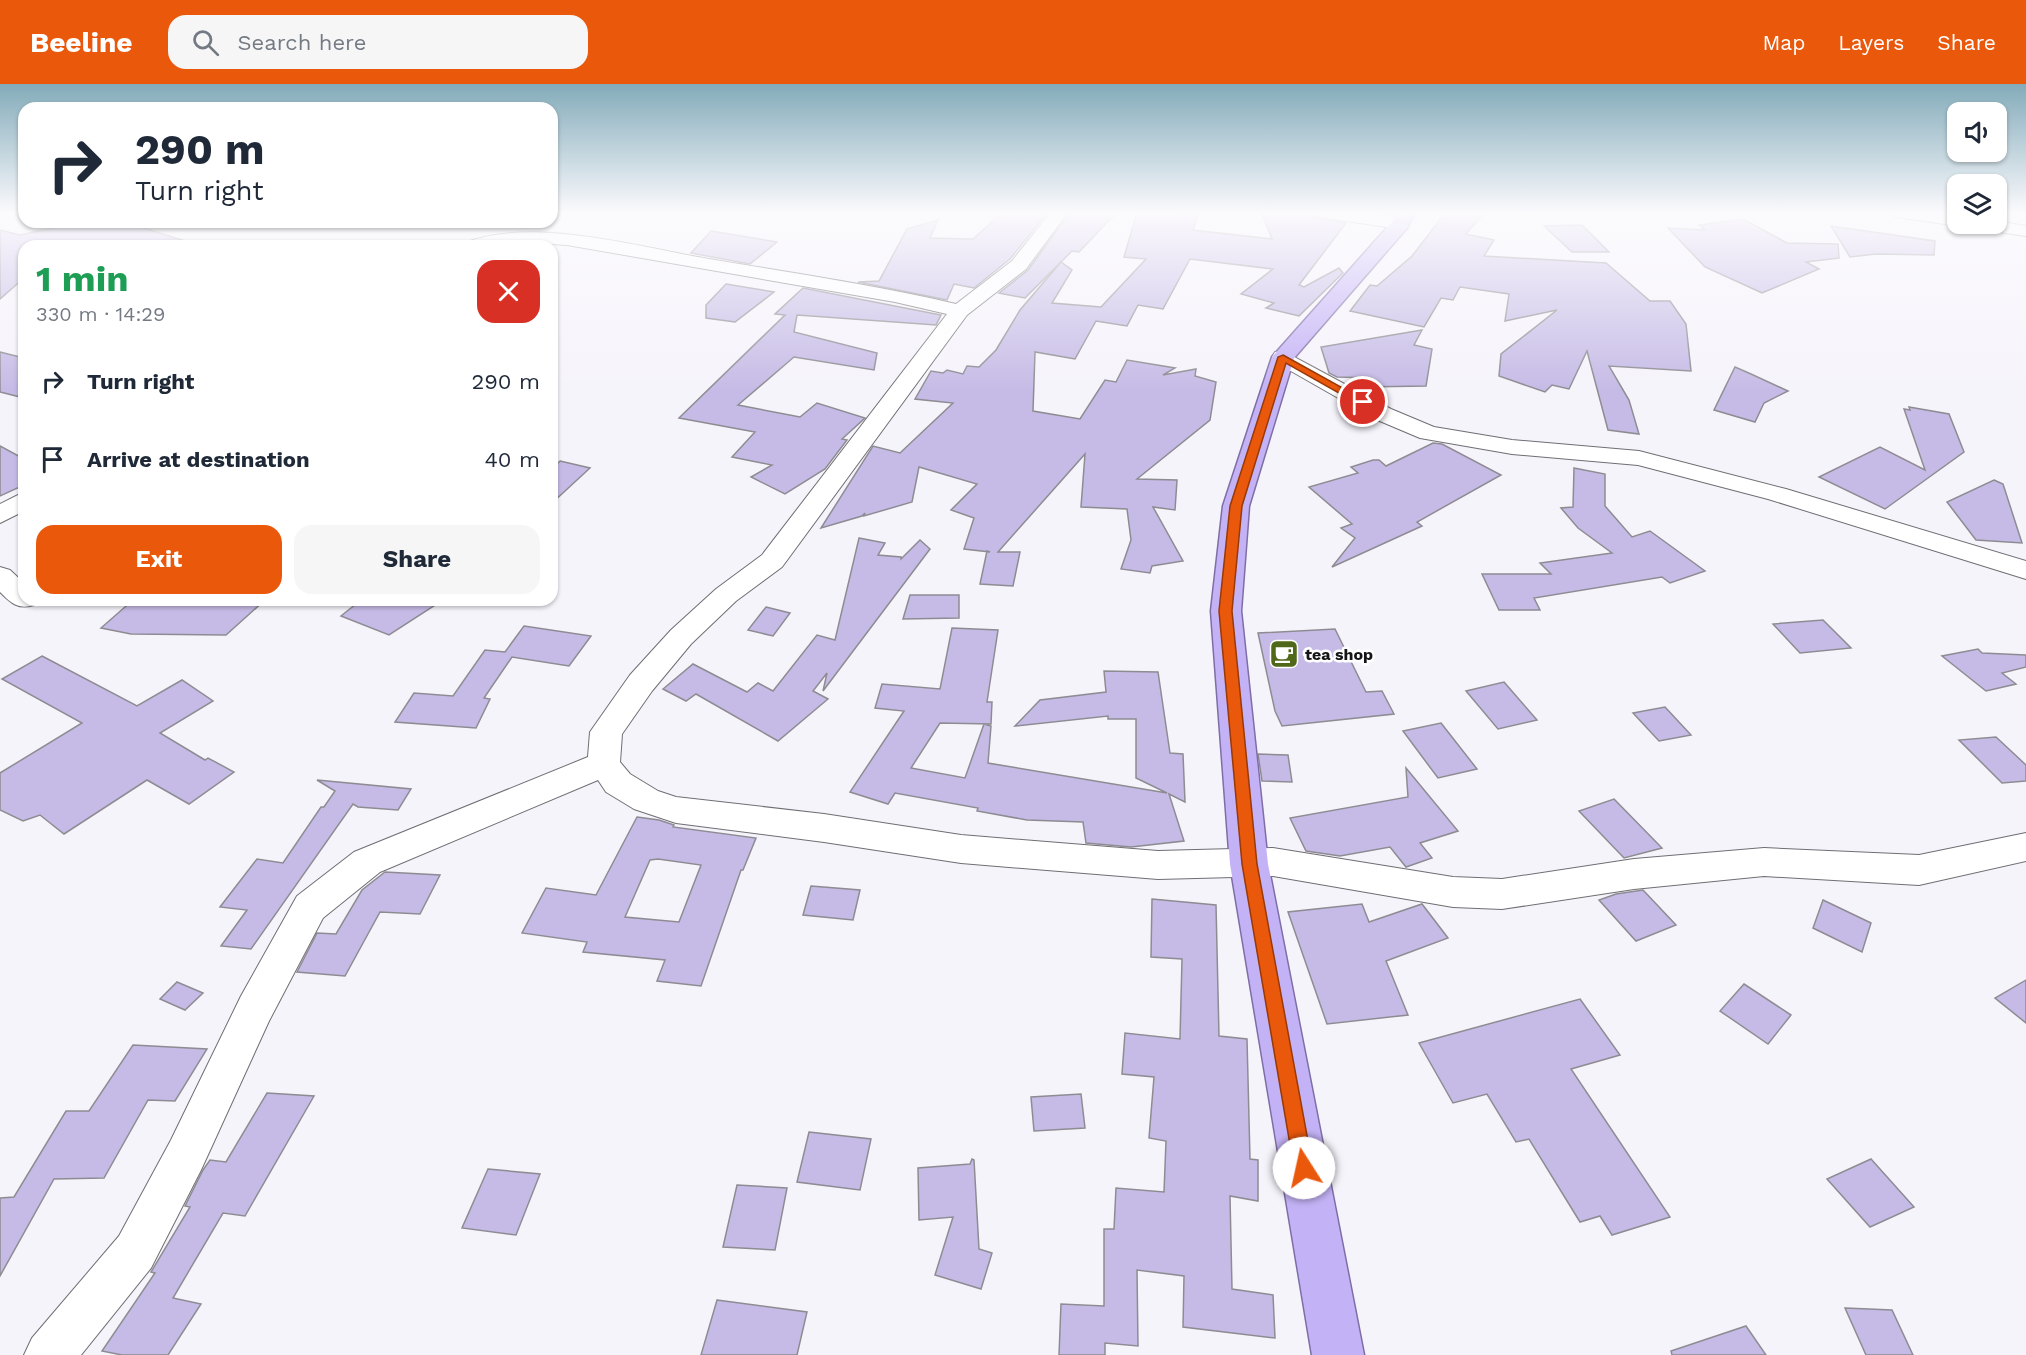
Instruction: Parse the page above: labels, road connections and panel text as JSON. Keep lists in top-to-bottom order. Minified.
{"places":{"cafe":["tea shop"]},"page":{"header":"Beeline","search":"Search here","nav":["Map","Layers","Share"],"turn":["290 m","Turn right"],"heading":["1 min","330 m · 14:29"],"list":[{"name":"Turn right","value":"290 m"},{"name":"Arrive at destination","value":"40 m"}],"buttons":["Exit","Share"]}}
